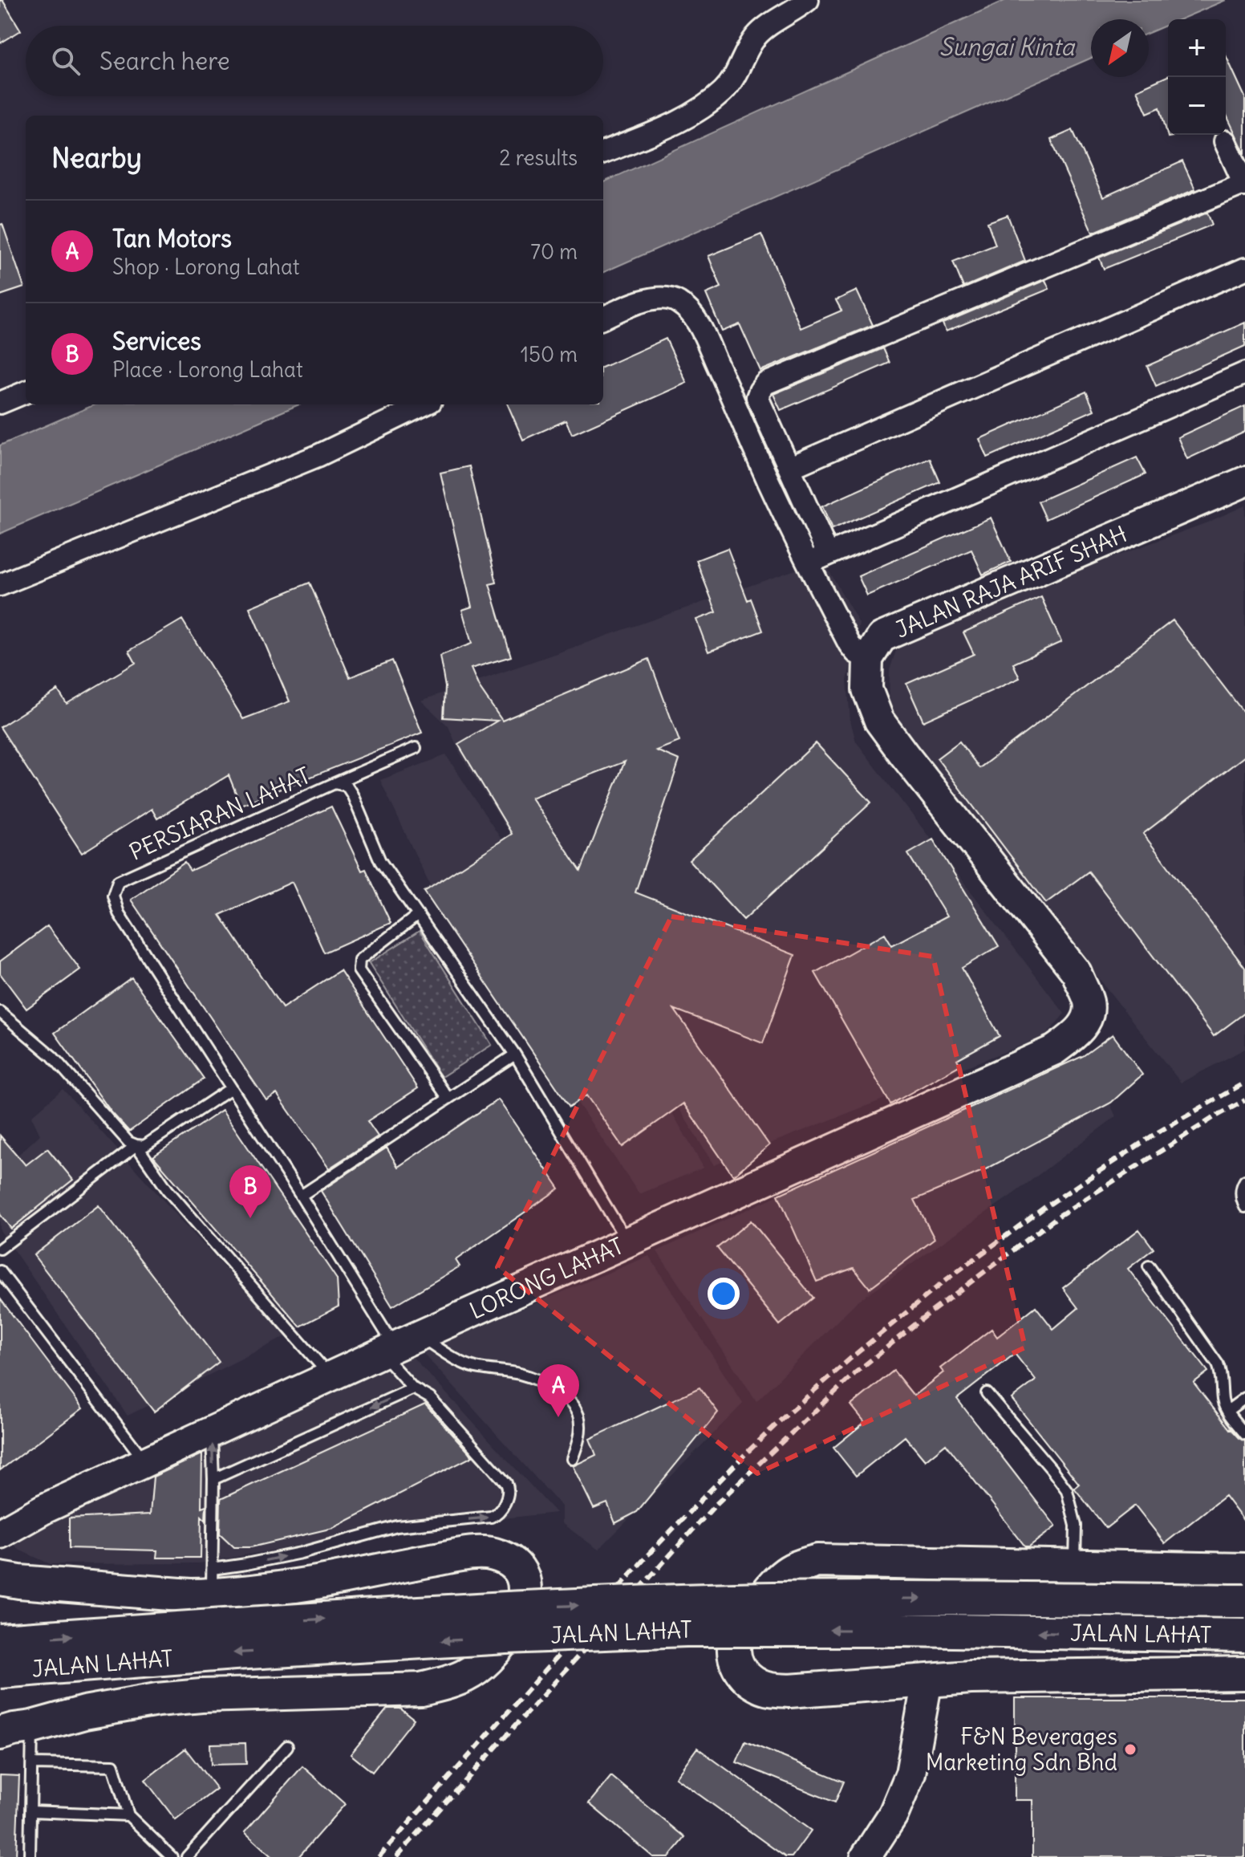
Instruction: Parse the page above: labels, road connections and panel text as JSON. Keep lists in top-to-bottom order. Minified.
{"streets":{"main road":["JALAN LAHAT"],"street":["JALAN RAJA ARIF SHAH","LORONG LAHAT"],"lane":["PERSIARAN LAHAT"]},"crossings":[["JALAN RAJA ARIF SHAH","LORONG LAHAT"],["PERSIARAN LAHAT","LORONG LAHAT"]],"water":["Sungai Kinta"],"places":["F&N Beverages Marketing Sdn Bhd"],"north":"bottom left","page":{"map_buttons":["+","−"],"search":"Search here","heading":["Nearby","2 results"],"list":[{"mark":"A","name":"Tan Motors","note":"Shop · Lorong Lahat","value":"70 m"},{"mark":"B","name":"Services","note":"Place · Lorong Lahat","value":"150 m"}],"pins":["B","A"]}}
